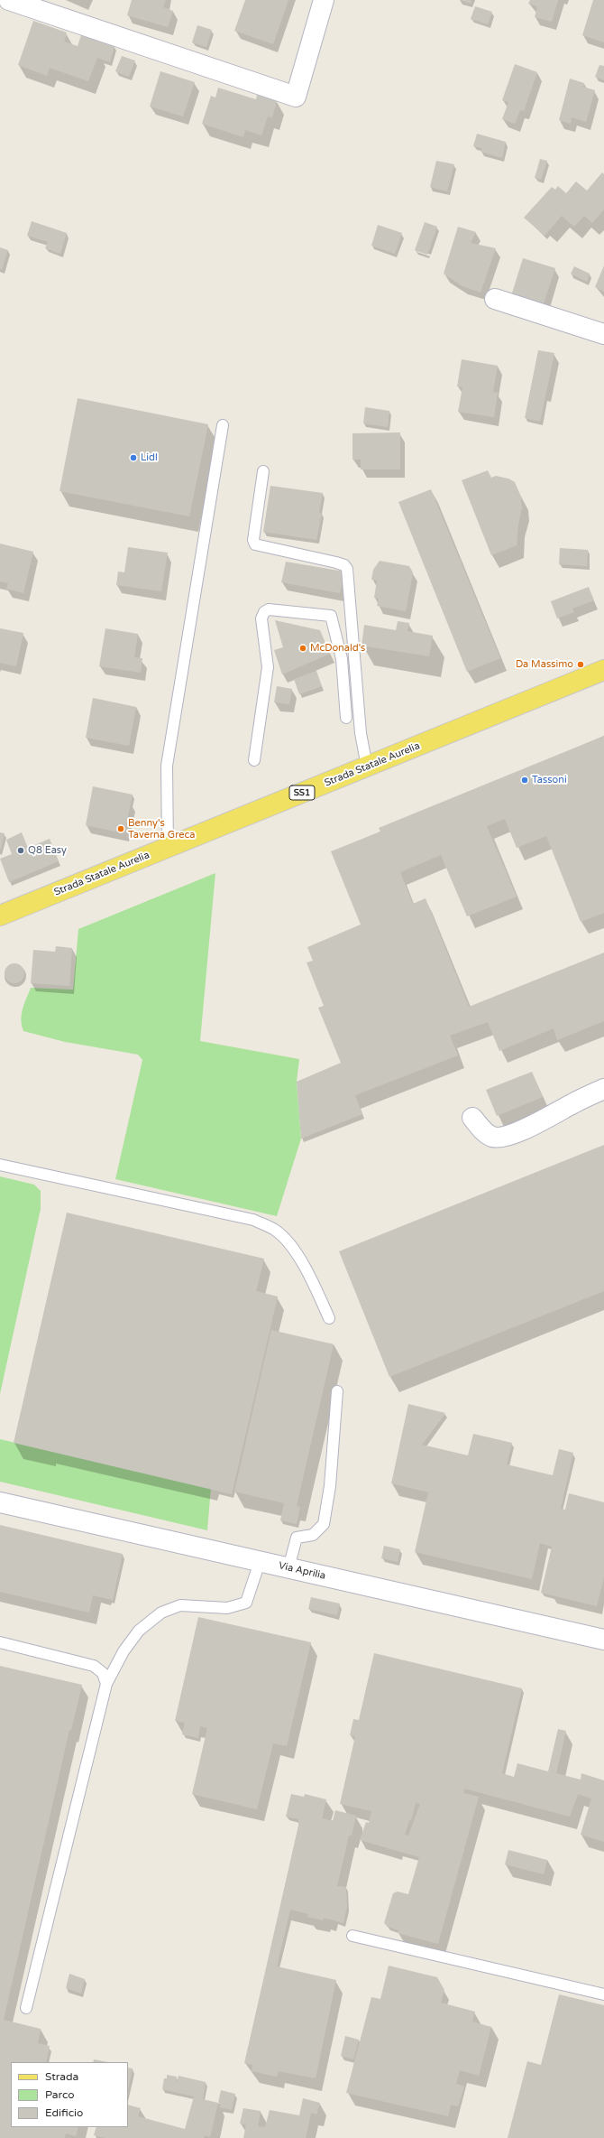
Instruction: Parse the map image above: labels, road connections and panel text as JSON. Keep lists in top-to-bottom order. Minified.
{"streets":{"main road":["Strada Statale Aurelia","SS1"],"street":["Via Aprilia"]},"places":["Lidl","McDonald's","Da Massimo","Tassoni","Benny's Taverna Greca","Q8 Easy"],"legend":["Strada","Parco","Edificio"]}
